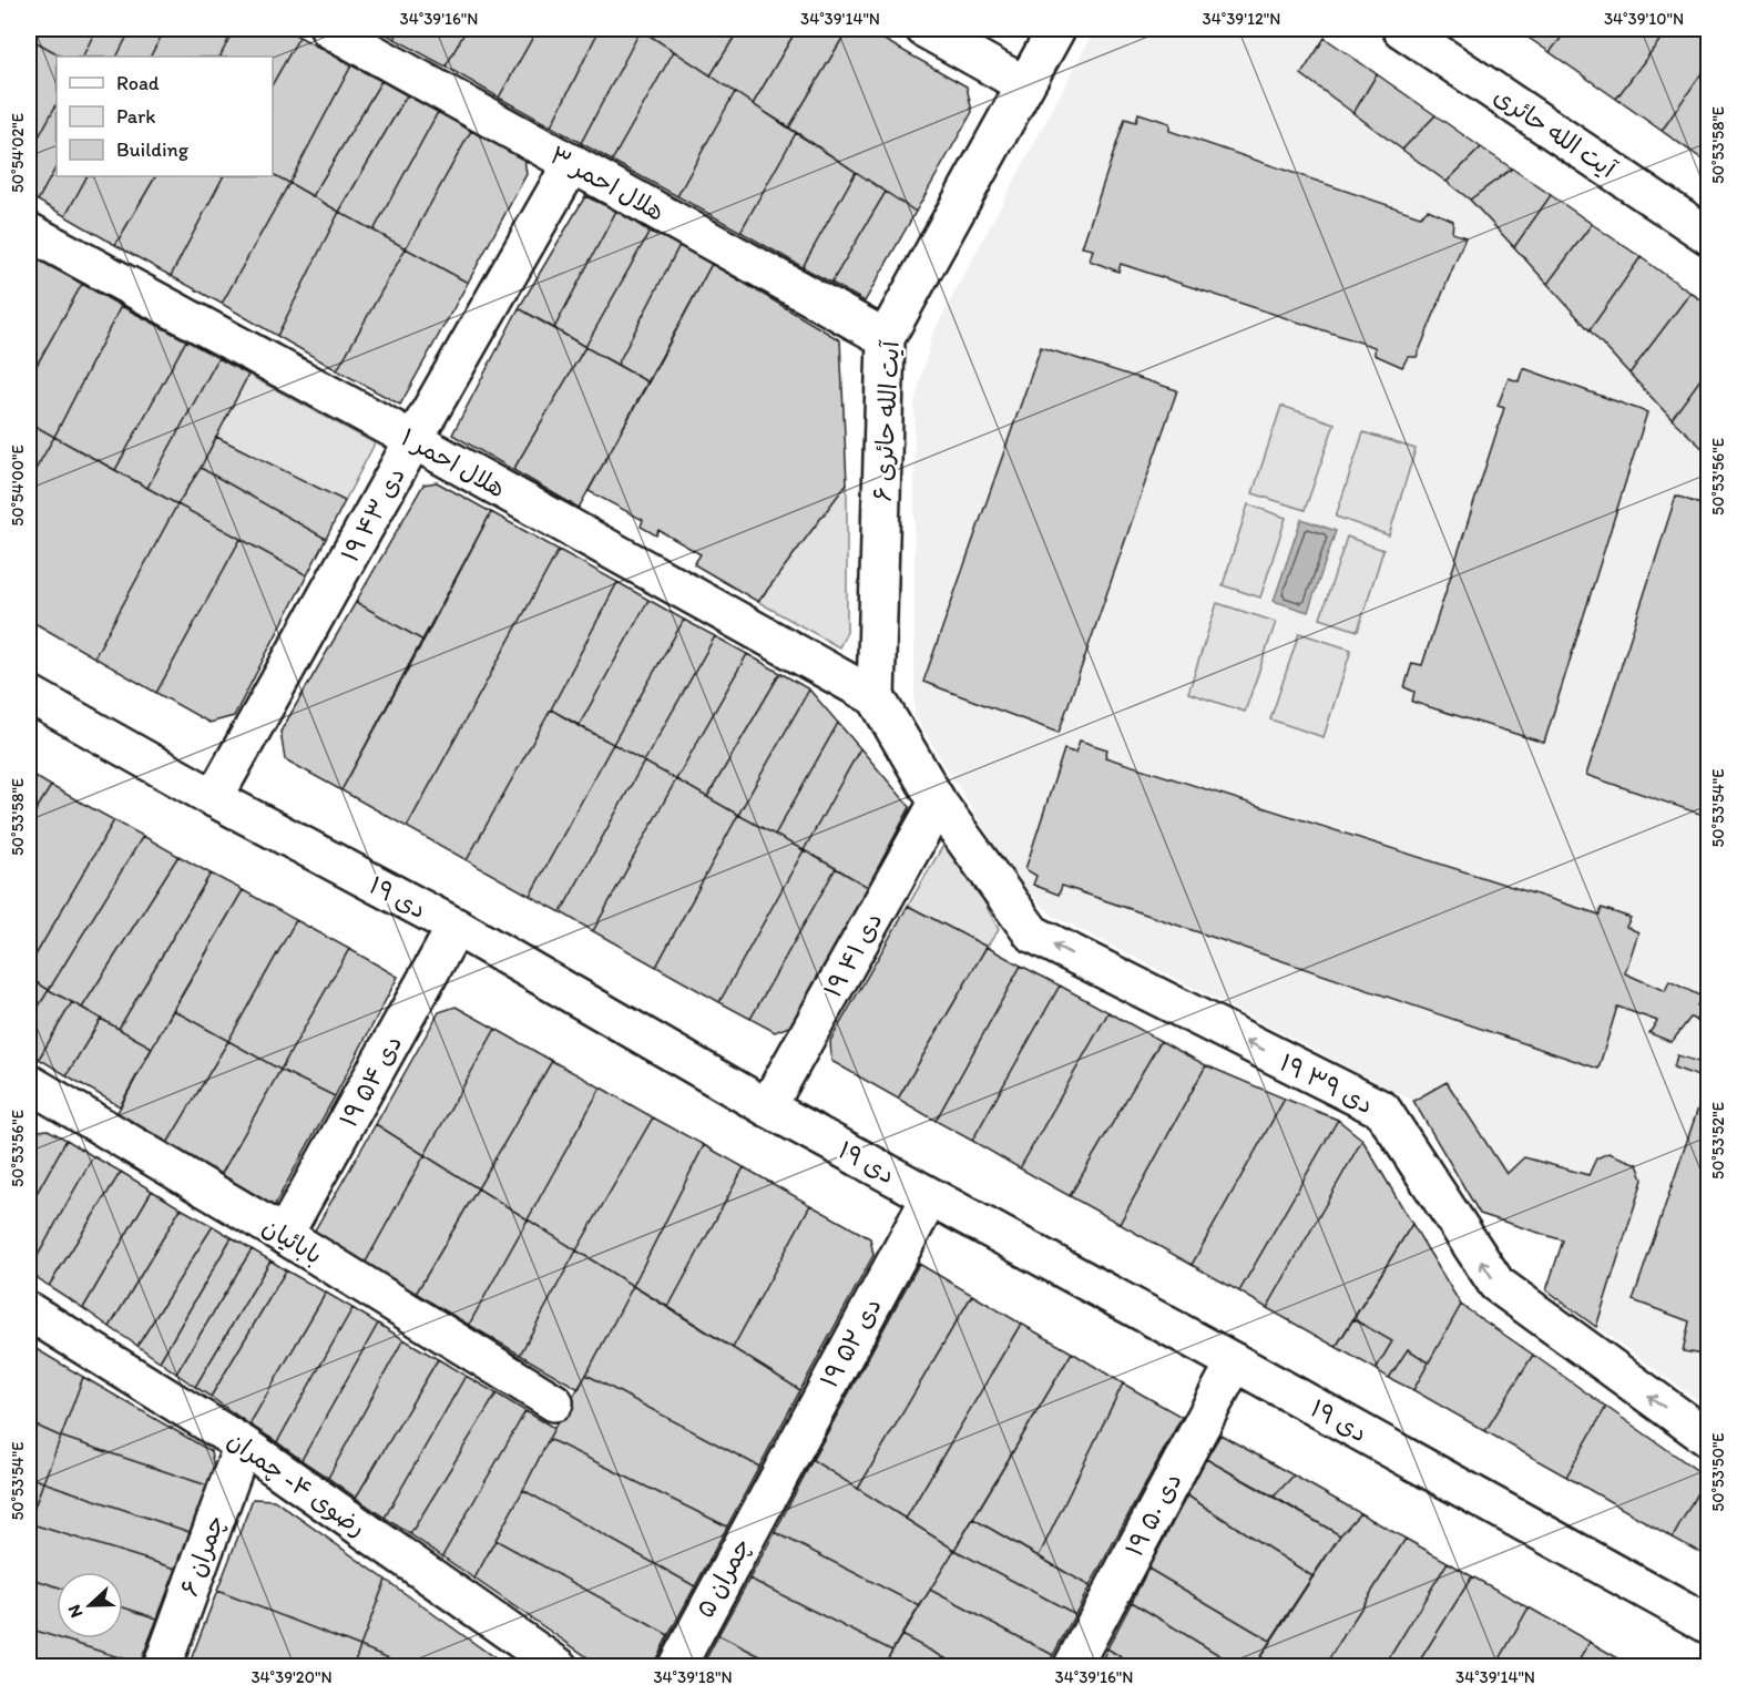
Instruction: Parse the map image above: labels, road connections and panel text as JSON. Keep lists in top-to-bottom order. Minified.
{"streets":{"street":["آیت الله حائری","هلال احمر ۳","آیت الله حائری ۶","هلال احمر ۱","۱۹ دی ۴۳","۱۹ دی","۱۹ دی ۴۱","۱۹ دی ۵۴","۱۹ دی ۳۹","بابائیان","۱۹ دی ۵۲","رضوی ۴- چمران","۱۹ دی ۵۰","چمران ۶","چمران ۵"]},"crossings":[["هلال احمر ۳","آیت الله حائری ۶"],["هلال احمر ۳","۱۹ دی ۴۳"],["آیت الله حائری ۶","هلال احمر ۱"],["آیت الله حائری ۶","۱۹ دی ۳۹"],["هلال احمر ۱","۱۹ دی ۴۳"],["هلال احمر ۱","۱۹ دی ۳۹"],["۱۹ دی ۴۳","۱۹ دی"],["۱۹ دی","۱۹ دی ۴۱"],["۱۹ دی","۱۹ دی ۵۴"],["۱۹ دی","۱۹ دی ۵۲"],["۱۹ دی","۱۹ دی ۵۰"],["۱۹ دی ۴۱","۱۹ دی ۳۹"],["۱۹ دی ۵۴","بابائیان"],["۱۹ دی ۵۲","چمران ۵"],["رضوی ۴- چمران","چمران ۶"]],"one_way":["۱۹ دی ۳۹"],"legend":["Road","Park","Building"],"north":"left","coordinates":["34°39'16\"N","34°39'14\"N","34°39'12\"N","34°39'10\"N","50°53'58\"E","50°54'02\"E","50°53'56\"E","50°54'00\"E","50°53'54\"E","50°53'52\"E","50°53'50\"E","34°39'20\"N","34°39'18\"N"]}
